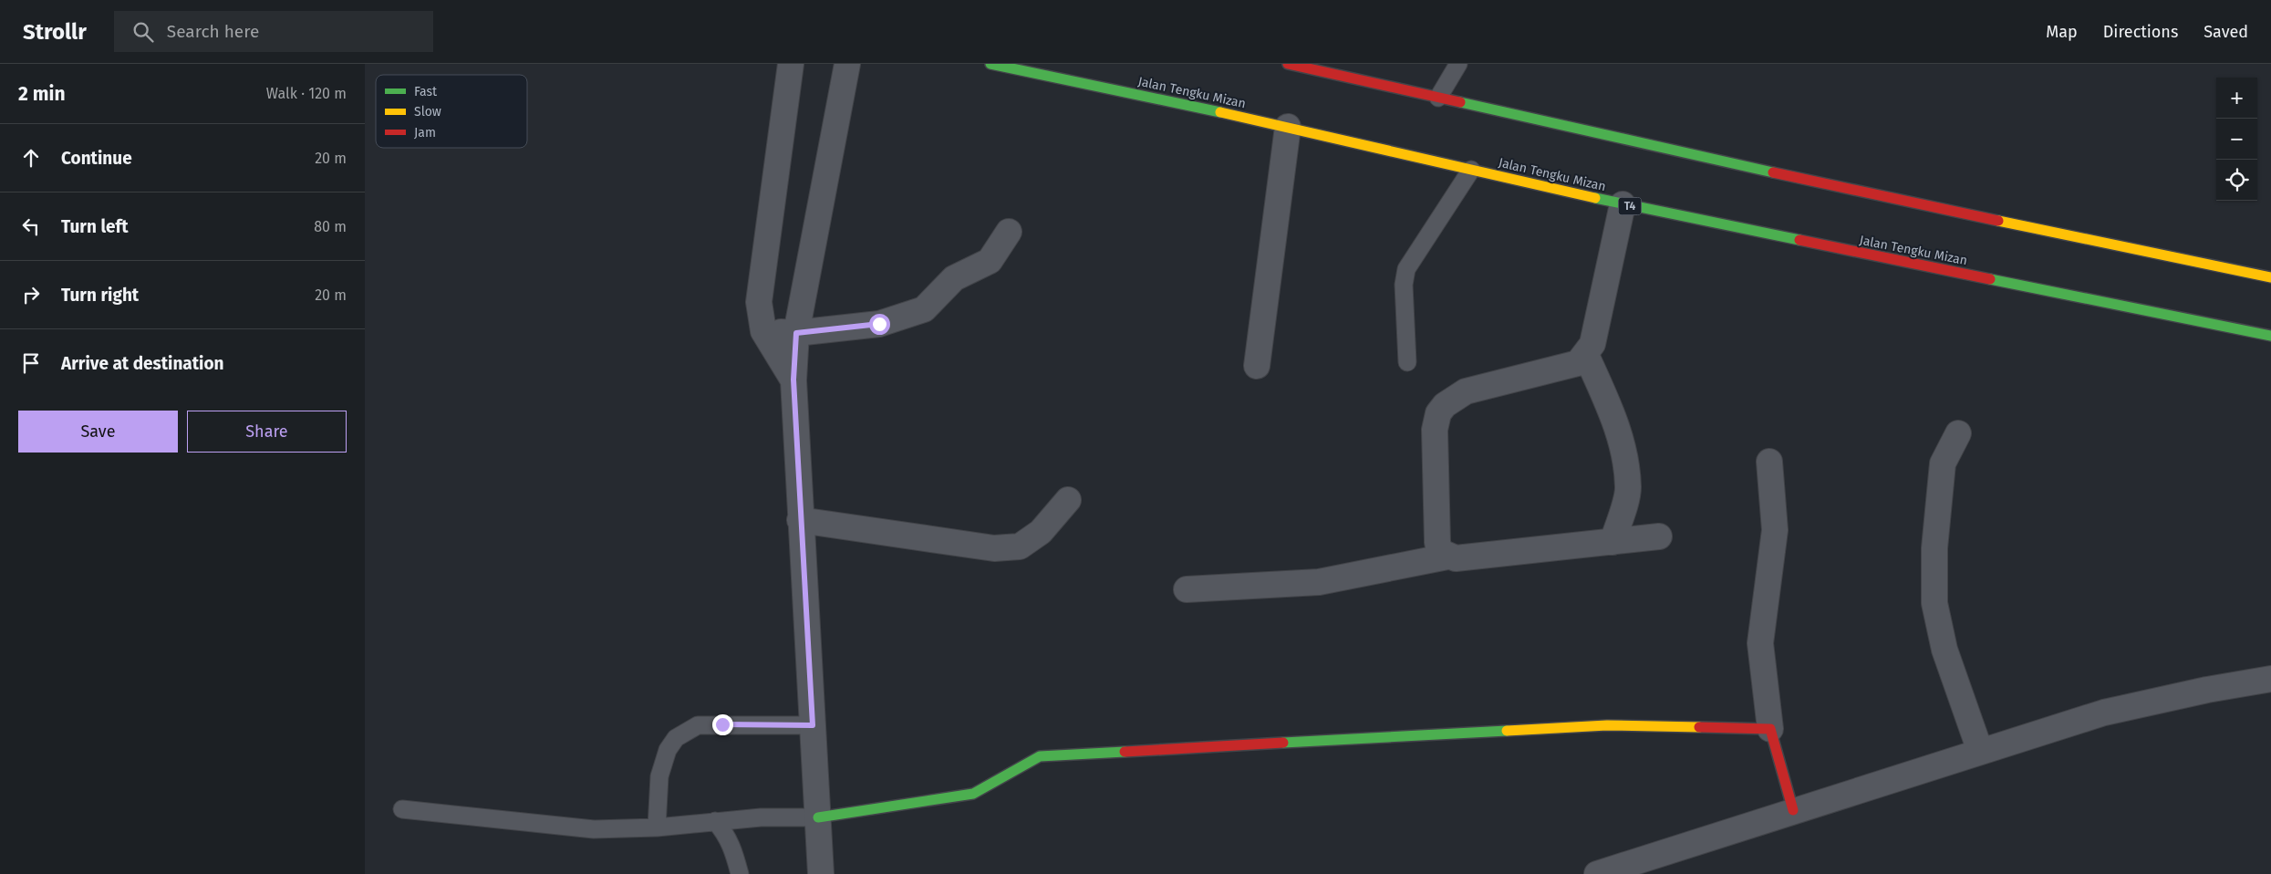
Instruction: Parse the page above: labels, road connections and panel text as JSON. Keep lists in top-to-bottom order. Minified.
{"streets":{"main road":["Jalan Tengku Mizan","T4"]},"legend":["Fast","Slow","Jam"],"page":{"header":"Strollr","search":"Search here","nav":["Map","Directions","Saved"],"heading":["2 min","Walk · 120 m"],"map_buttons":["+","−"],"list":[["Continue","20 m"],["Turn left","80 m"],["Turn right","20 m"],"Arrive at destination"],"buttons":["Save","Share"]}}
